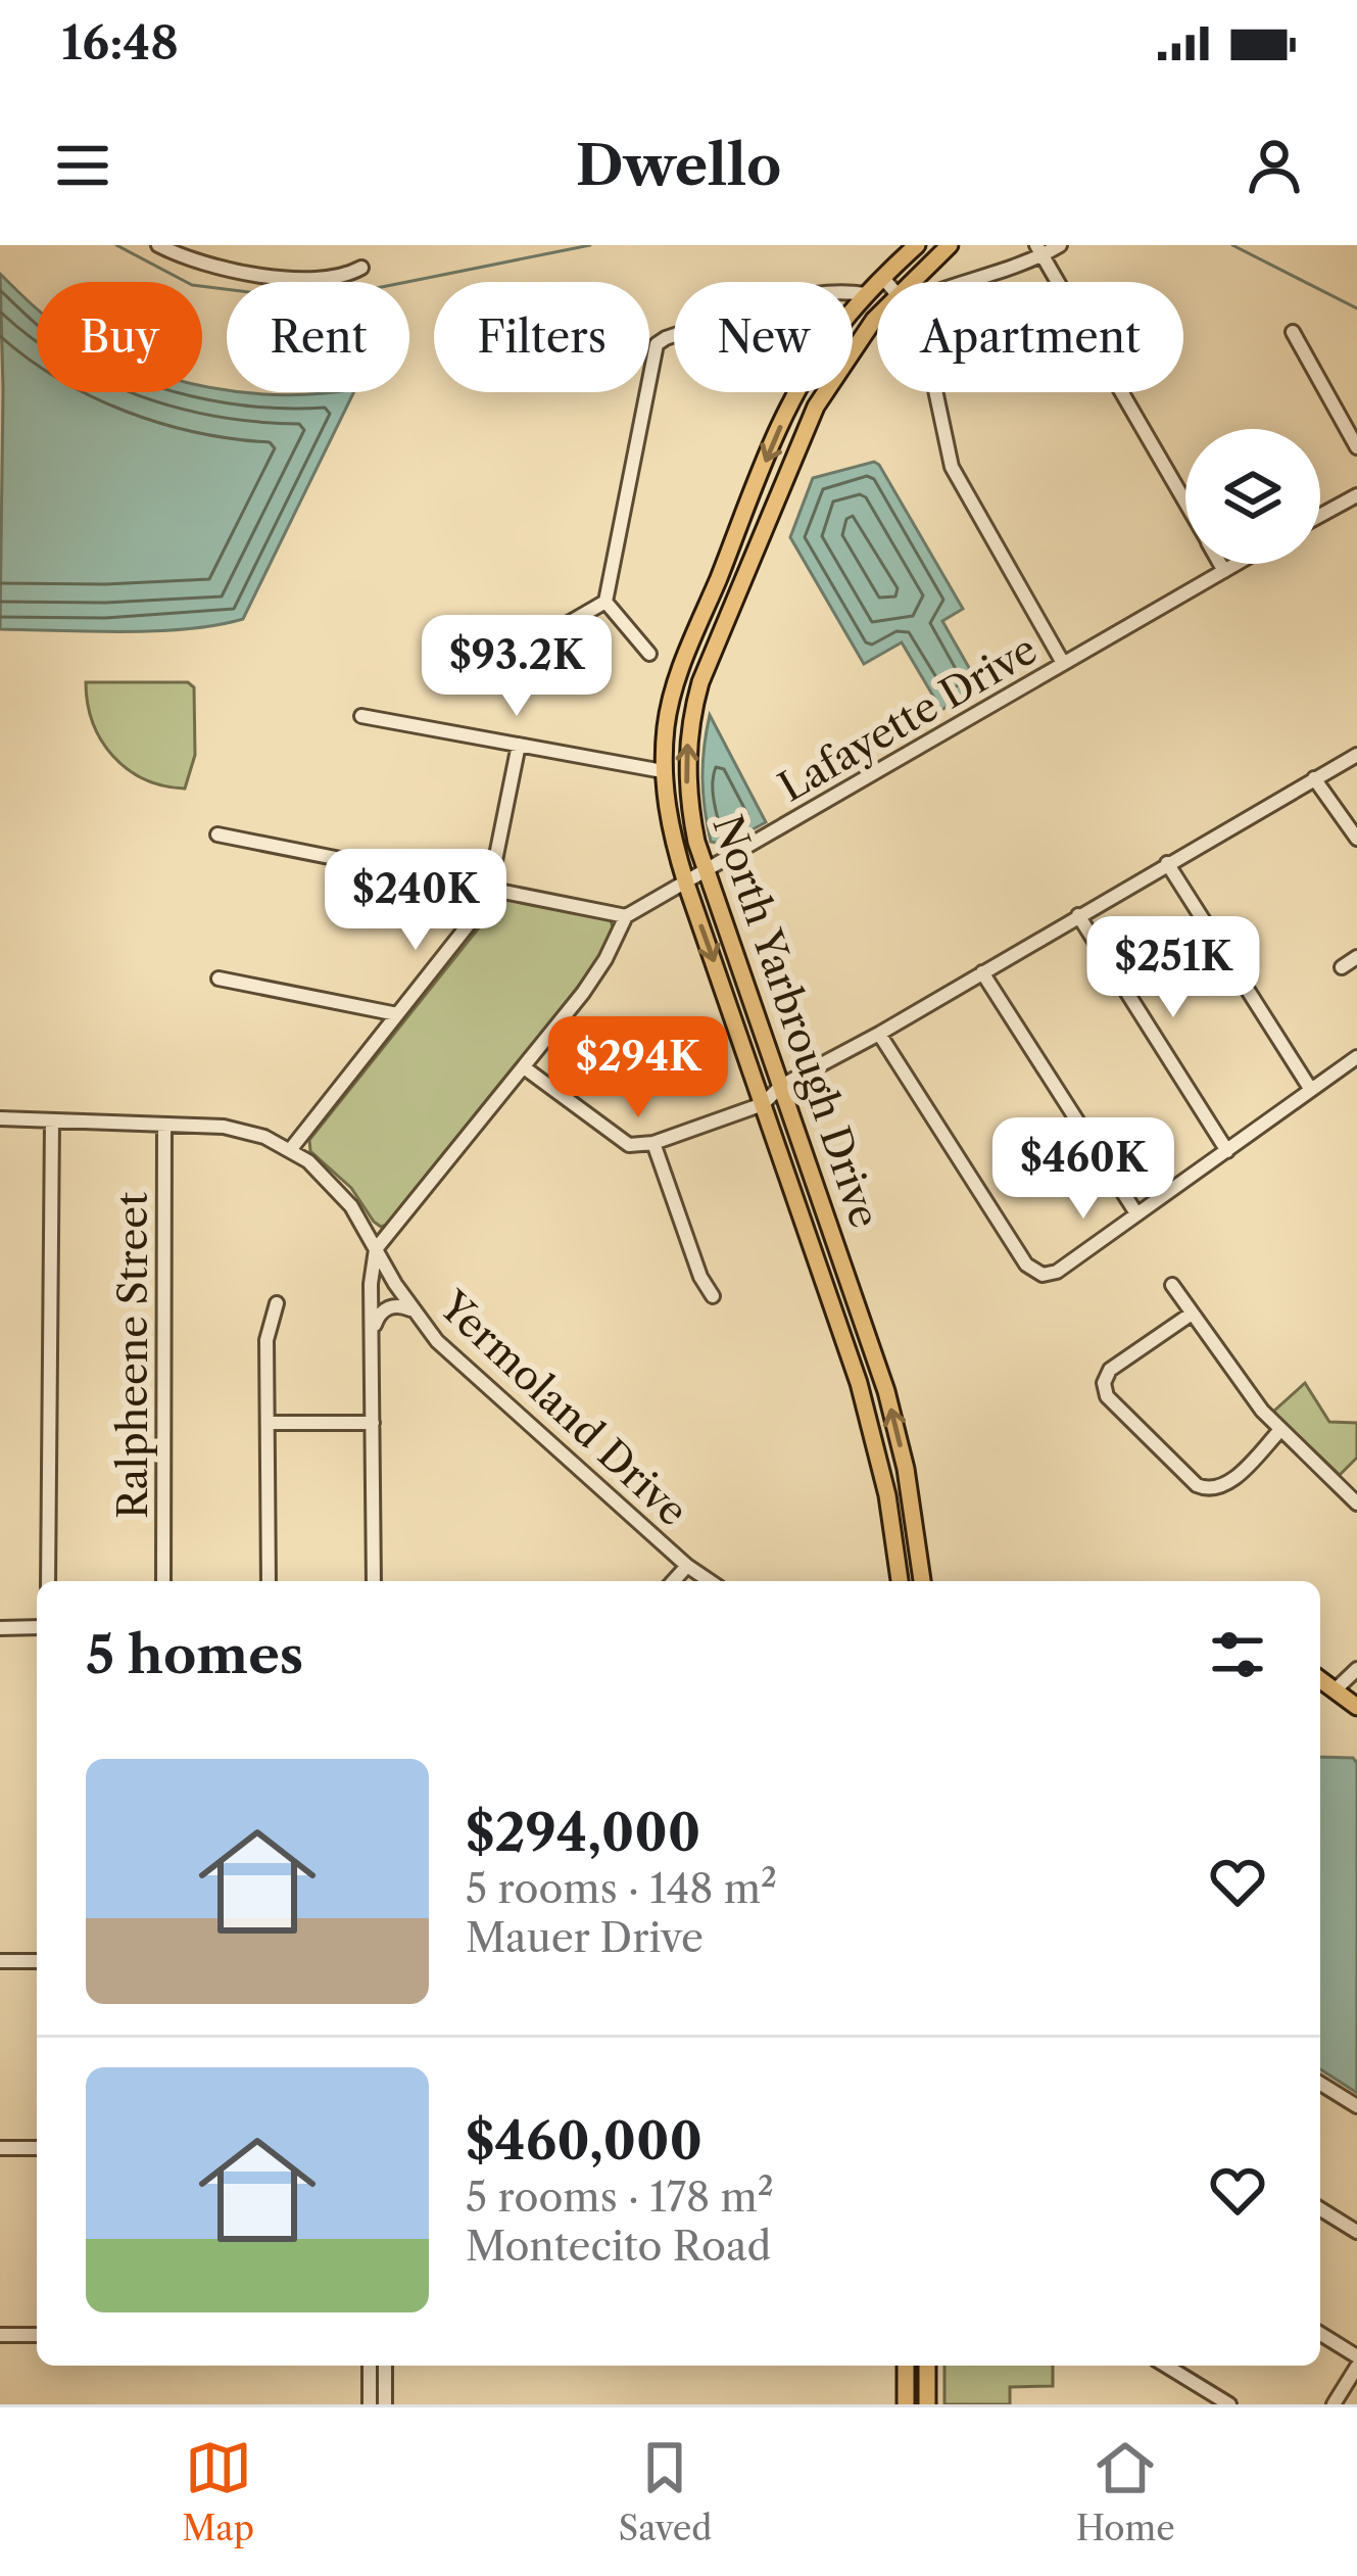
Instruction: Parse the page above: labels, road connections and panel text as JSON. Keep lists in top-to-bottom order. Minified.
{"streets":{"main road":["North Yarbrough Drive"],"street":["Lafayette Drive","Ralpheene Street","Yermoland Drive"]},"crossings":[["Lafayette Drive","North Yarbrough Drive"],["Ralpheene Street","Yermoland Drive"]],"page":{"status":"16:48","header":"Dwello","chip":["Buy","Rent","Filters","New","Apartment"],"price":["$93.2K","$240K","$251K","$294K","$460K"],"heading":"5 homes","list":[{"name":"$294,000","note":"5 rooms · 148 m² · Mauer Drive"},{"name":"$460,000","note":"5 rooms · 178 m² · Montecito Road"}],"tabs":["Map","Saved","Home"]}}
